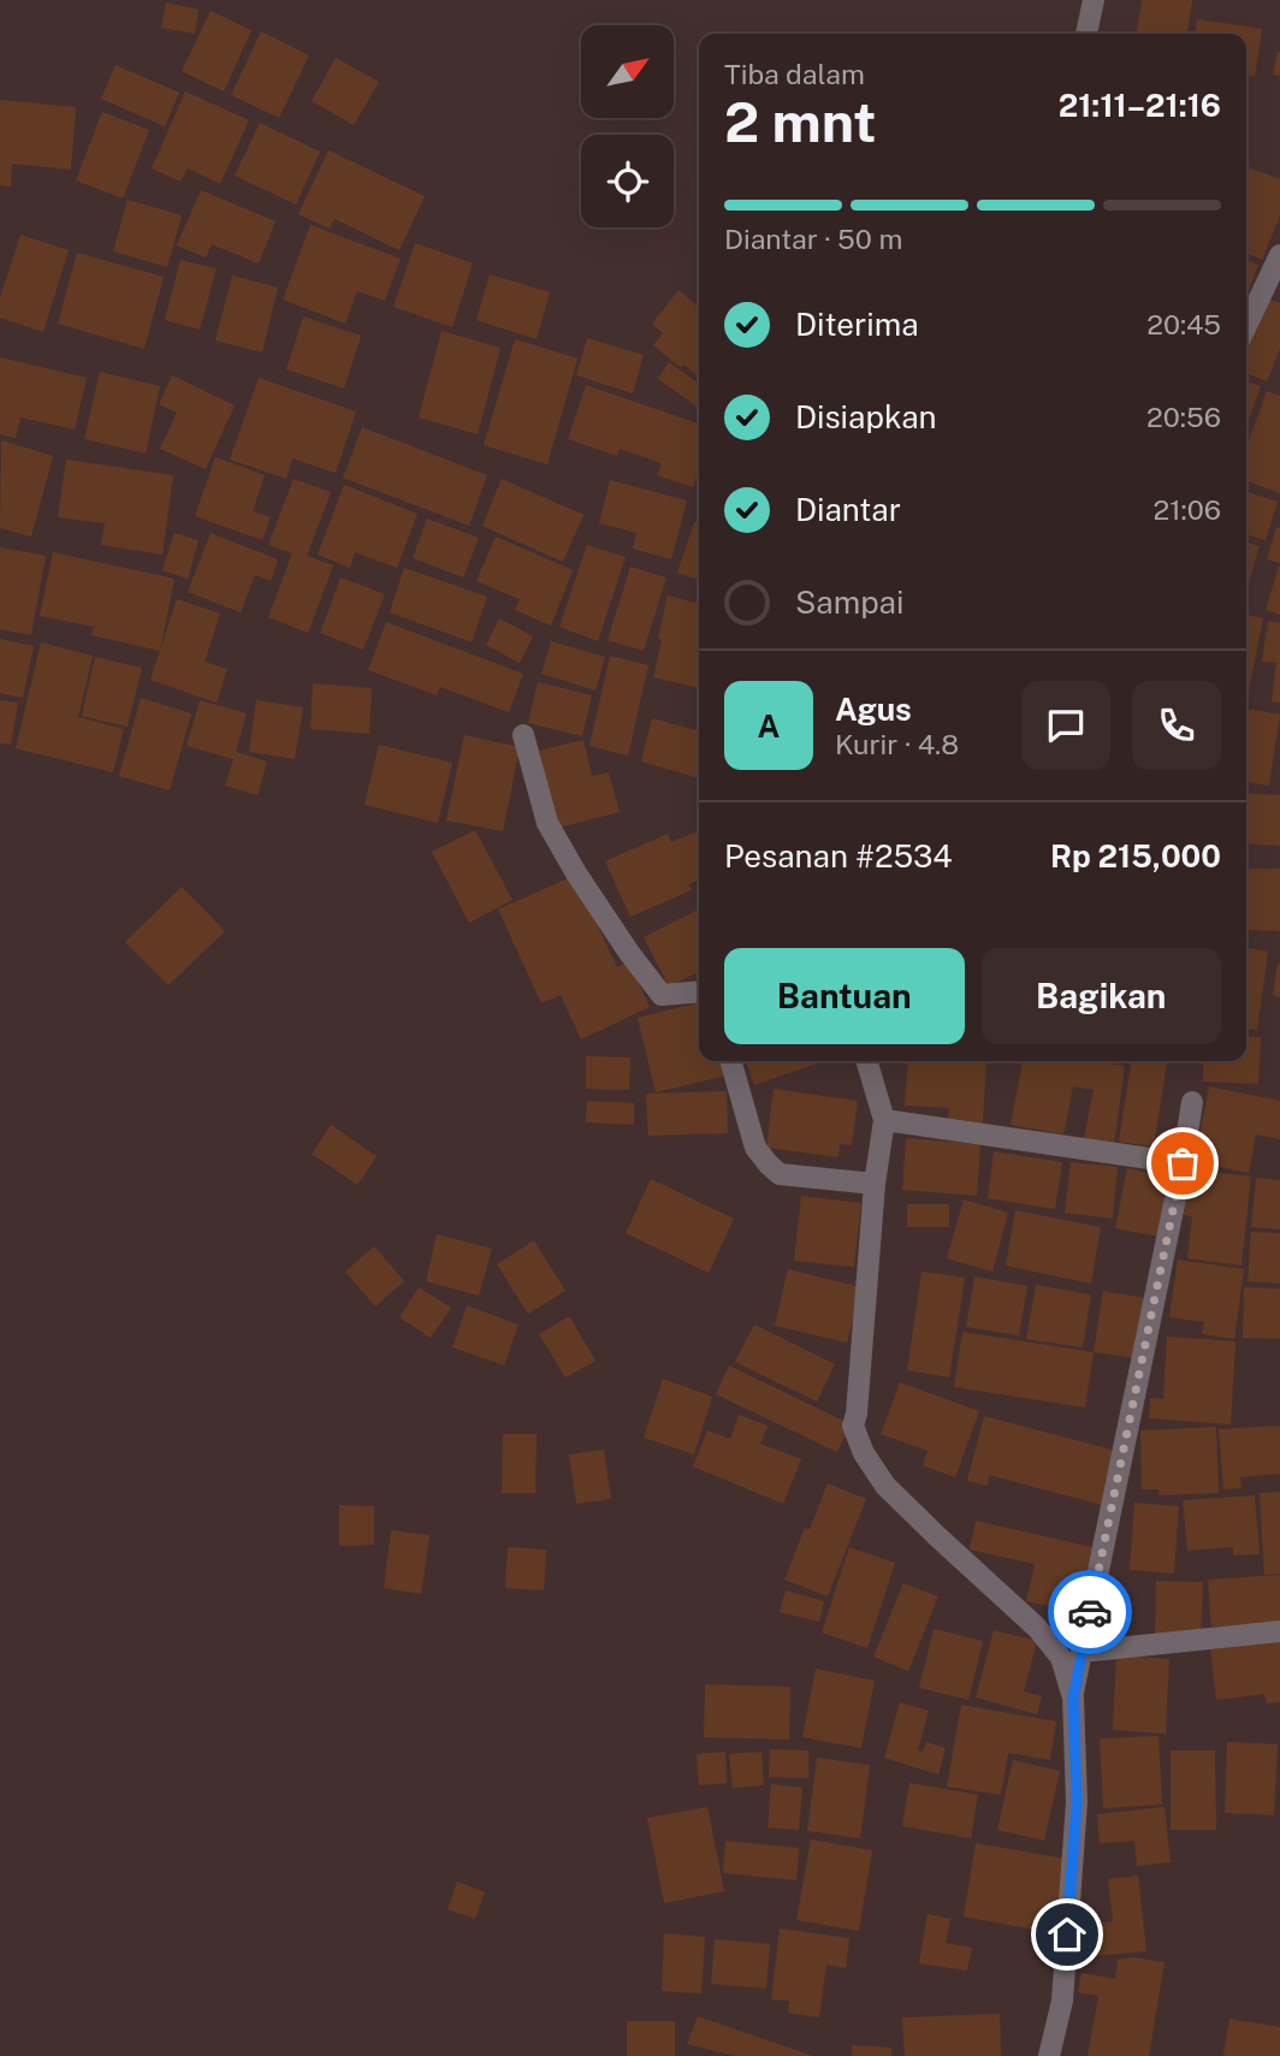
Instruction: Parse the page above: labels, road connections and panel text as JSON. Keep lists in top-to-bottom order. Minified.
{"north":"top right","page":{"heading":["2 mnt","Tiba dalam","21:11–21:16"],"panel":["Agus","Kurir · 4.8","Pesanan #2534","Rp 215,000"],"bar":"Diantar · 50 m","list":[["Diterima","20:45"],["Disiapkan","20:56"],["Diantar","21:06"],"Sampai"],"round":"A","buttons":["Bantuan","Bagikan"]}}
